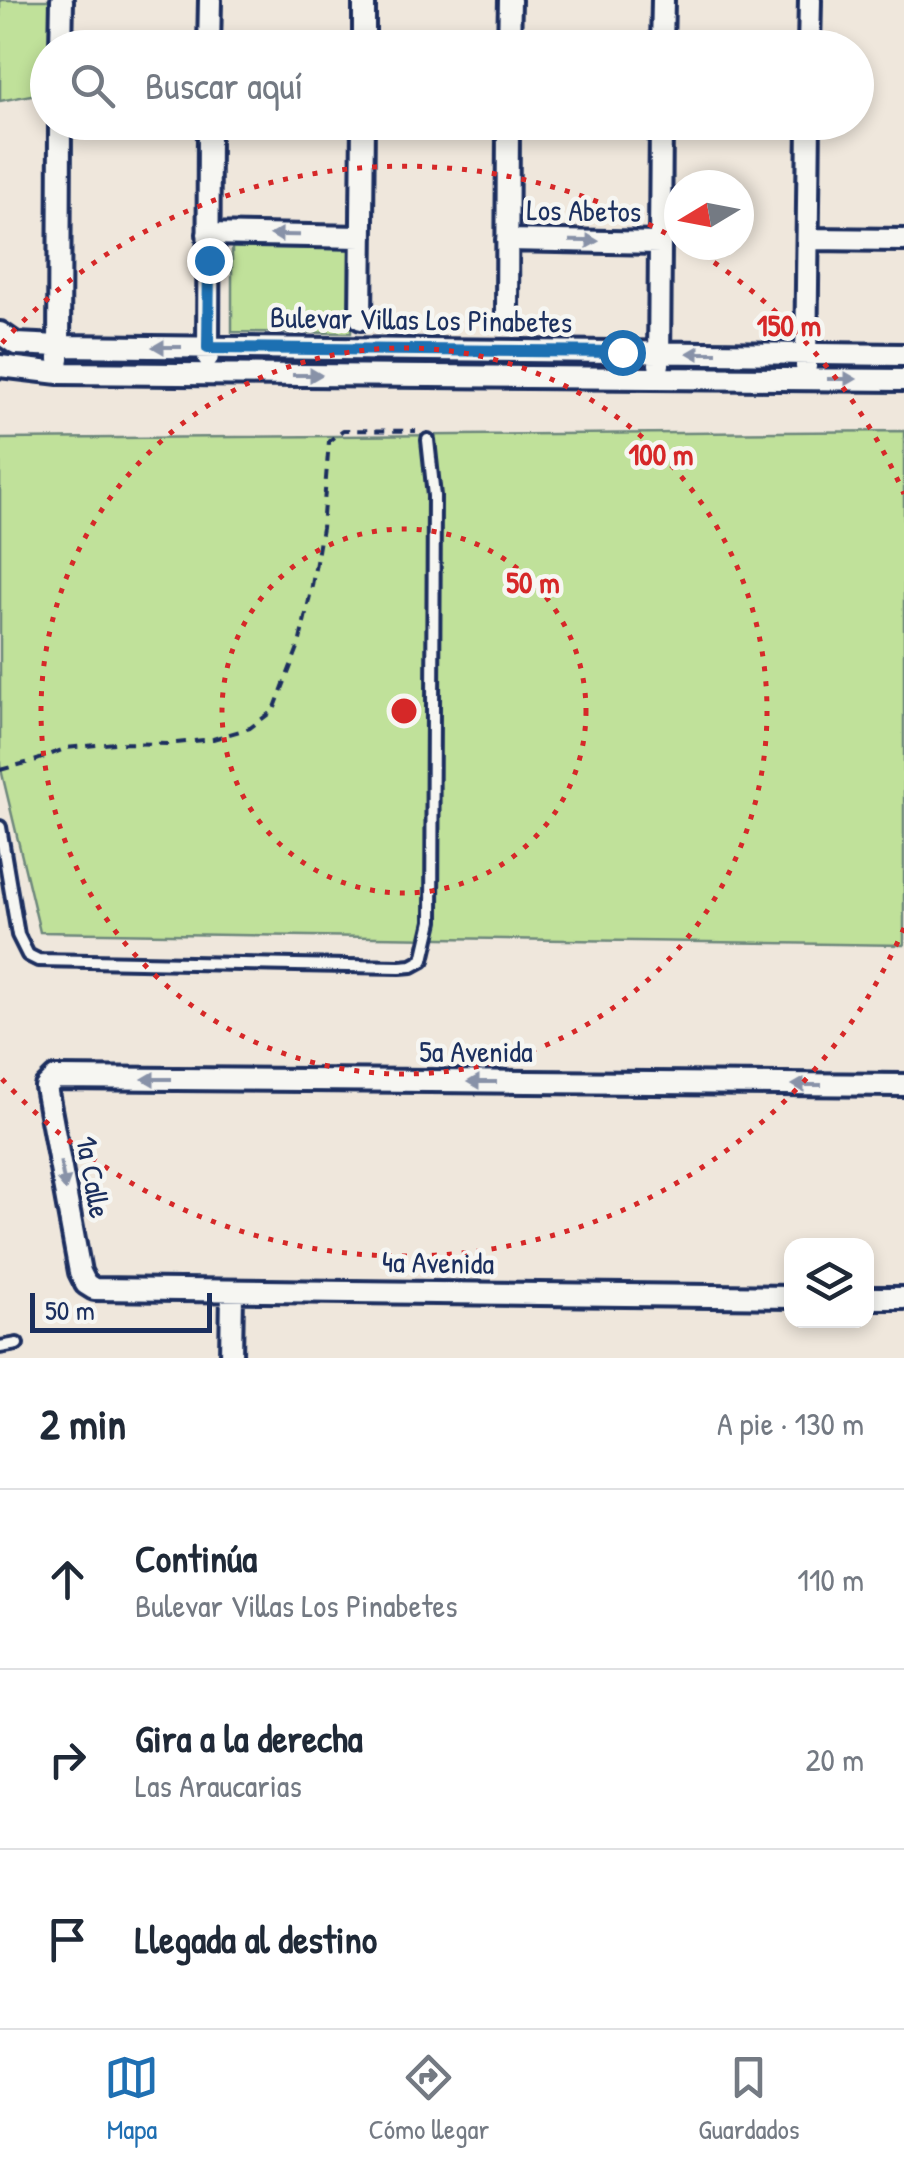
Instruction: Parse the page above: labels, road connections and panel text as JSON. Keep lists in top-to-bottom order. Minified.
{"streets":{"street":["Los Abetos","Bulevar Villas Los Pinabetes","5a Avenida","1a Calle","4a Avenida"]},"crossings":[["Los Abetos","Bulevar Villas Los Pinabetes"],["5a Avenida","1a Calle"],["1a Calle","4a Avenida"]],"one_way":["5a Avenida","1a Calle"],"scale_bar":"50 m","north":"left","page":{"search":"Buscar aquí","scale":"50 m","heading":["2 min","A pie · 130 m"],"list":[["Continúa","Bulevar Villas Los Pinabetes","110 m"],["Gira a la derecha","Las Araucarias","20 m"],"Llegada al destino"],"nav":["Mapa","Cómo llegar","Guardados"]},"rings":["150 m","100 m","50 m"]}
